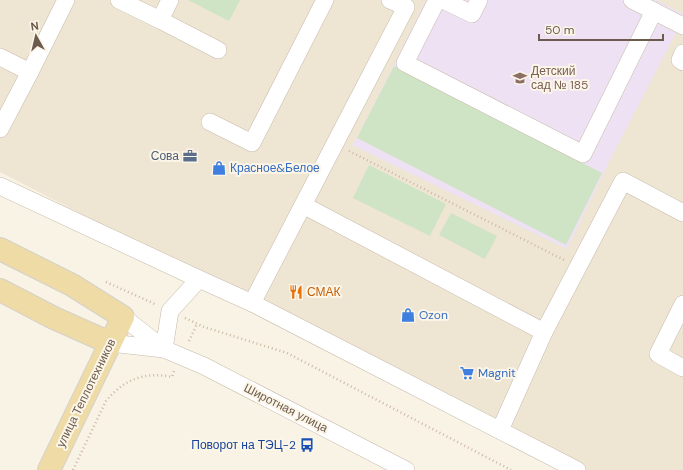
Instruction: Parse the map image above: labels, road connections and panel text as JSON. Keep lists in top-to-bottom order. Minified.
{"streets":{"main road":["улица Теплотехников","Широтная улица"]},"crossings":[["улица Теплотехников","Широтная улица"]],"places":{"school or university":["Детский сад № 185"],"office":["Сова"],"shop":["Красное&Белое","Ozon"],"restaurant":["СМАК"],"supermarket":["Magnit"],"bus stop":["Поворот на ТЭЦ-2"]},"scale_bar":"50 m","north":"top"}
